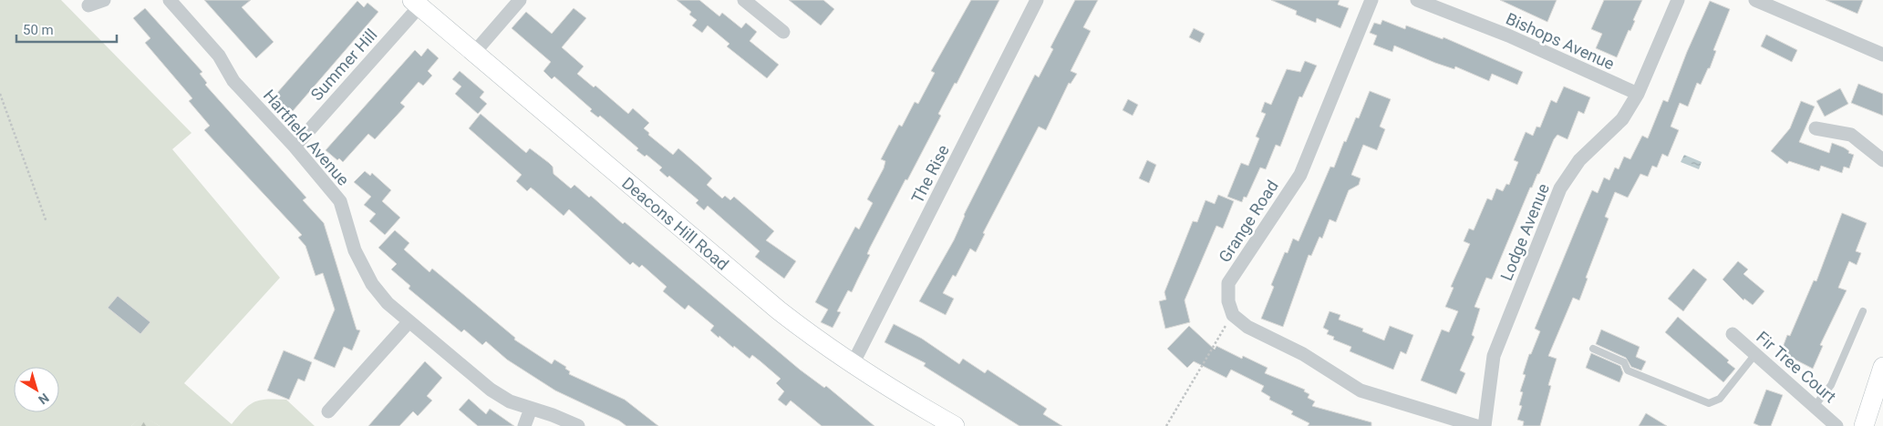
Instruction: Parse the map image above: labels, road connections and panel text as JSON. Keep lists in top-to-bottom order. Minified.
{"streets":{"street":["Bishops Avenue","Summer Hill","Hartfield Avenue","The Rise","Grange Road","Deacons Hill Road","Lodge Avenue","Fir Tree Court"]},"crossings":[["Bishops Avenue","Lodge Avenue"],["Summer Hill","Hartfield Avenue"],["Summer Hill","Deacons Hill Road"],["The Rise","Deacons Hill Road"]],"scale_bar":"50 m","north":"bottom right"}
